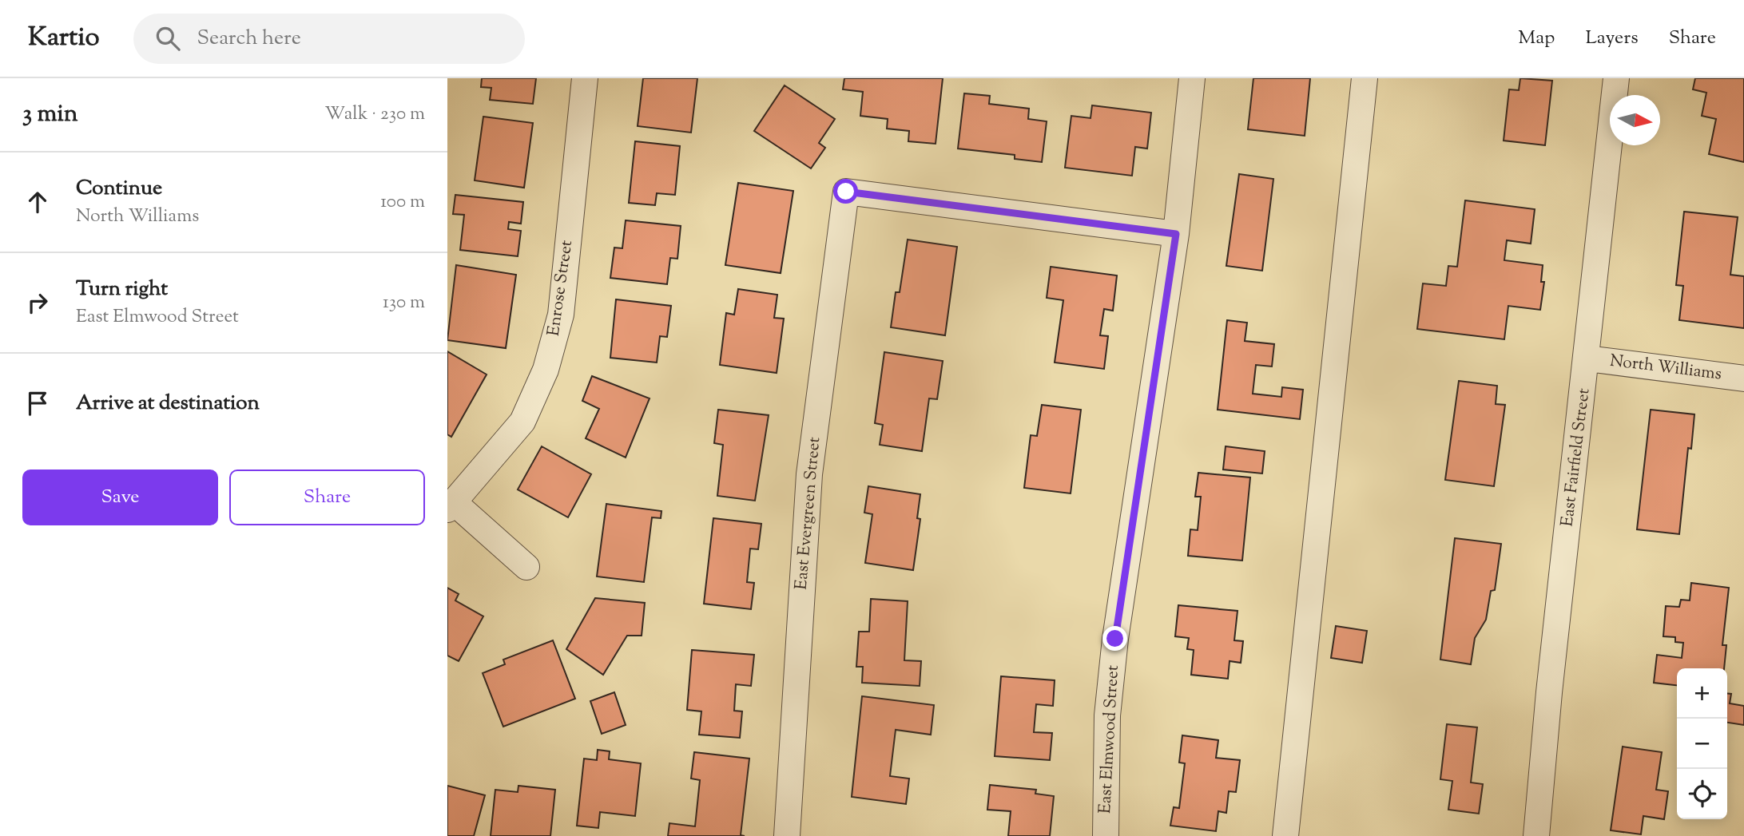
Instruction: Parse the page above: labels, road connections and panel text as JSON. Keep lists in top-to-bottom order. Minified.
{"streets":{"street":["Enrose Street","North Williams","East Fairfield Street","East Evergreen Street","East Elmwood Street"]},"crossings":[["North Williams","East Fairfield Street"],["East Evergreen Street","East Elmwood Street"]],"north":"right","page":{"header":"Kartio","search":"Search here","nav":["Map","Layers","Share"],"heading":["3 min","Walk · 230 m"],"list":[["Continue","North Williams","100 m"],["Turn right","East Elmwood Street","130 m"],"Arrive at destination"],"buttons":["Save","Share"],"map_buttons":["+","−"]}}
